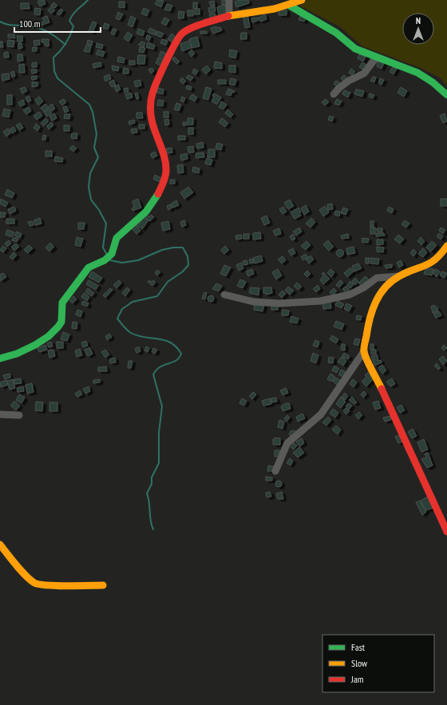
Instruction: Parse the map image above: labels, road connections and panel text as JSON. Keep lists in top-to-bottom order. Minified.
{"legend":["Fast","Slow","Jam"],"scale_bar":"100 m","north":"top"}
